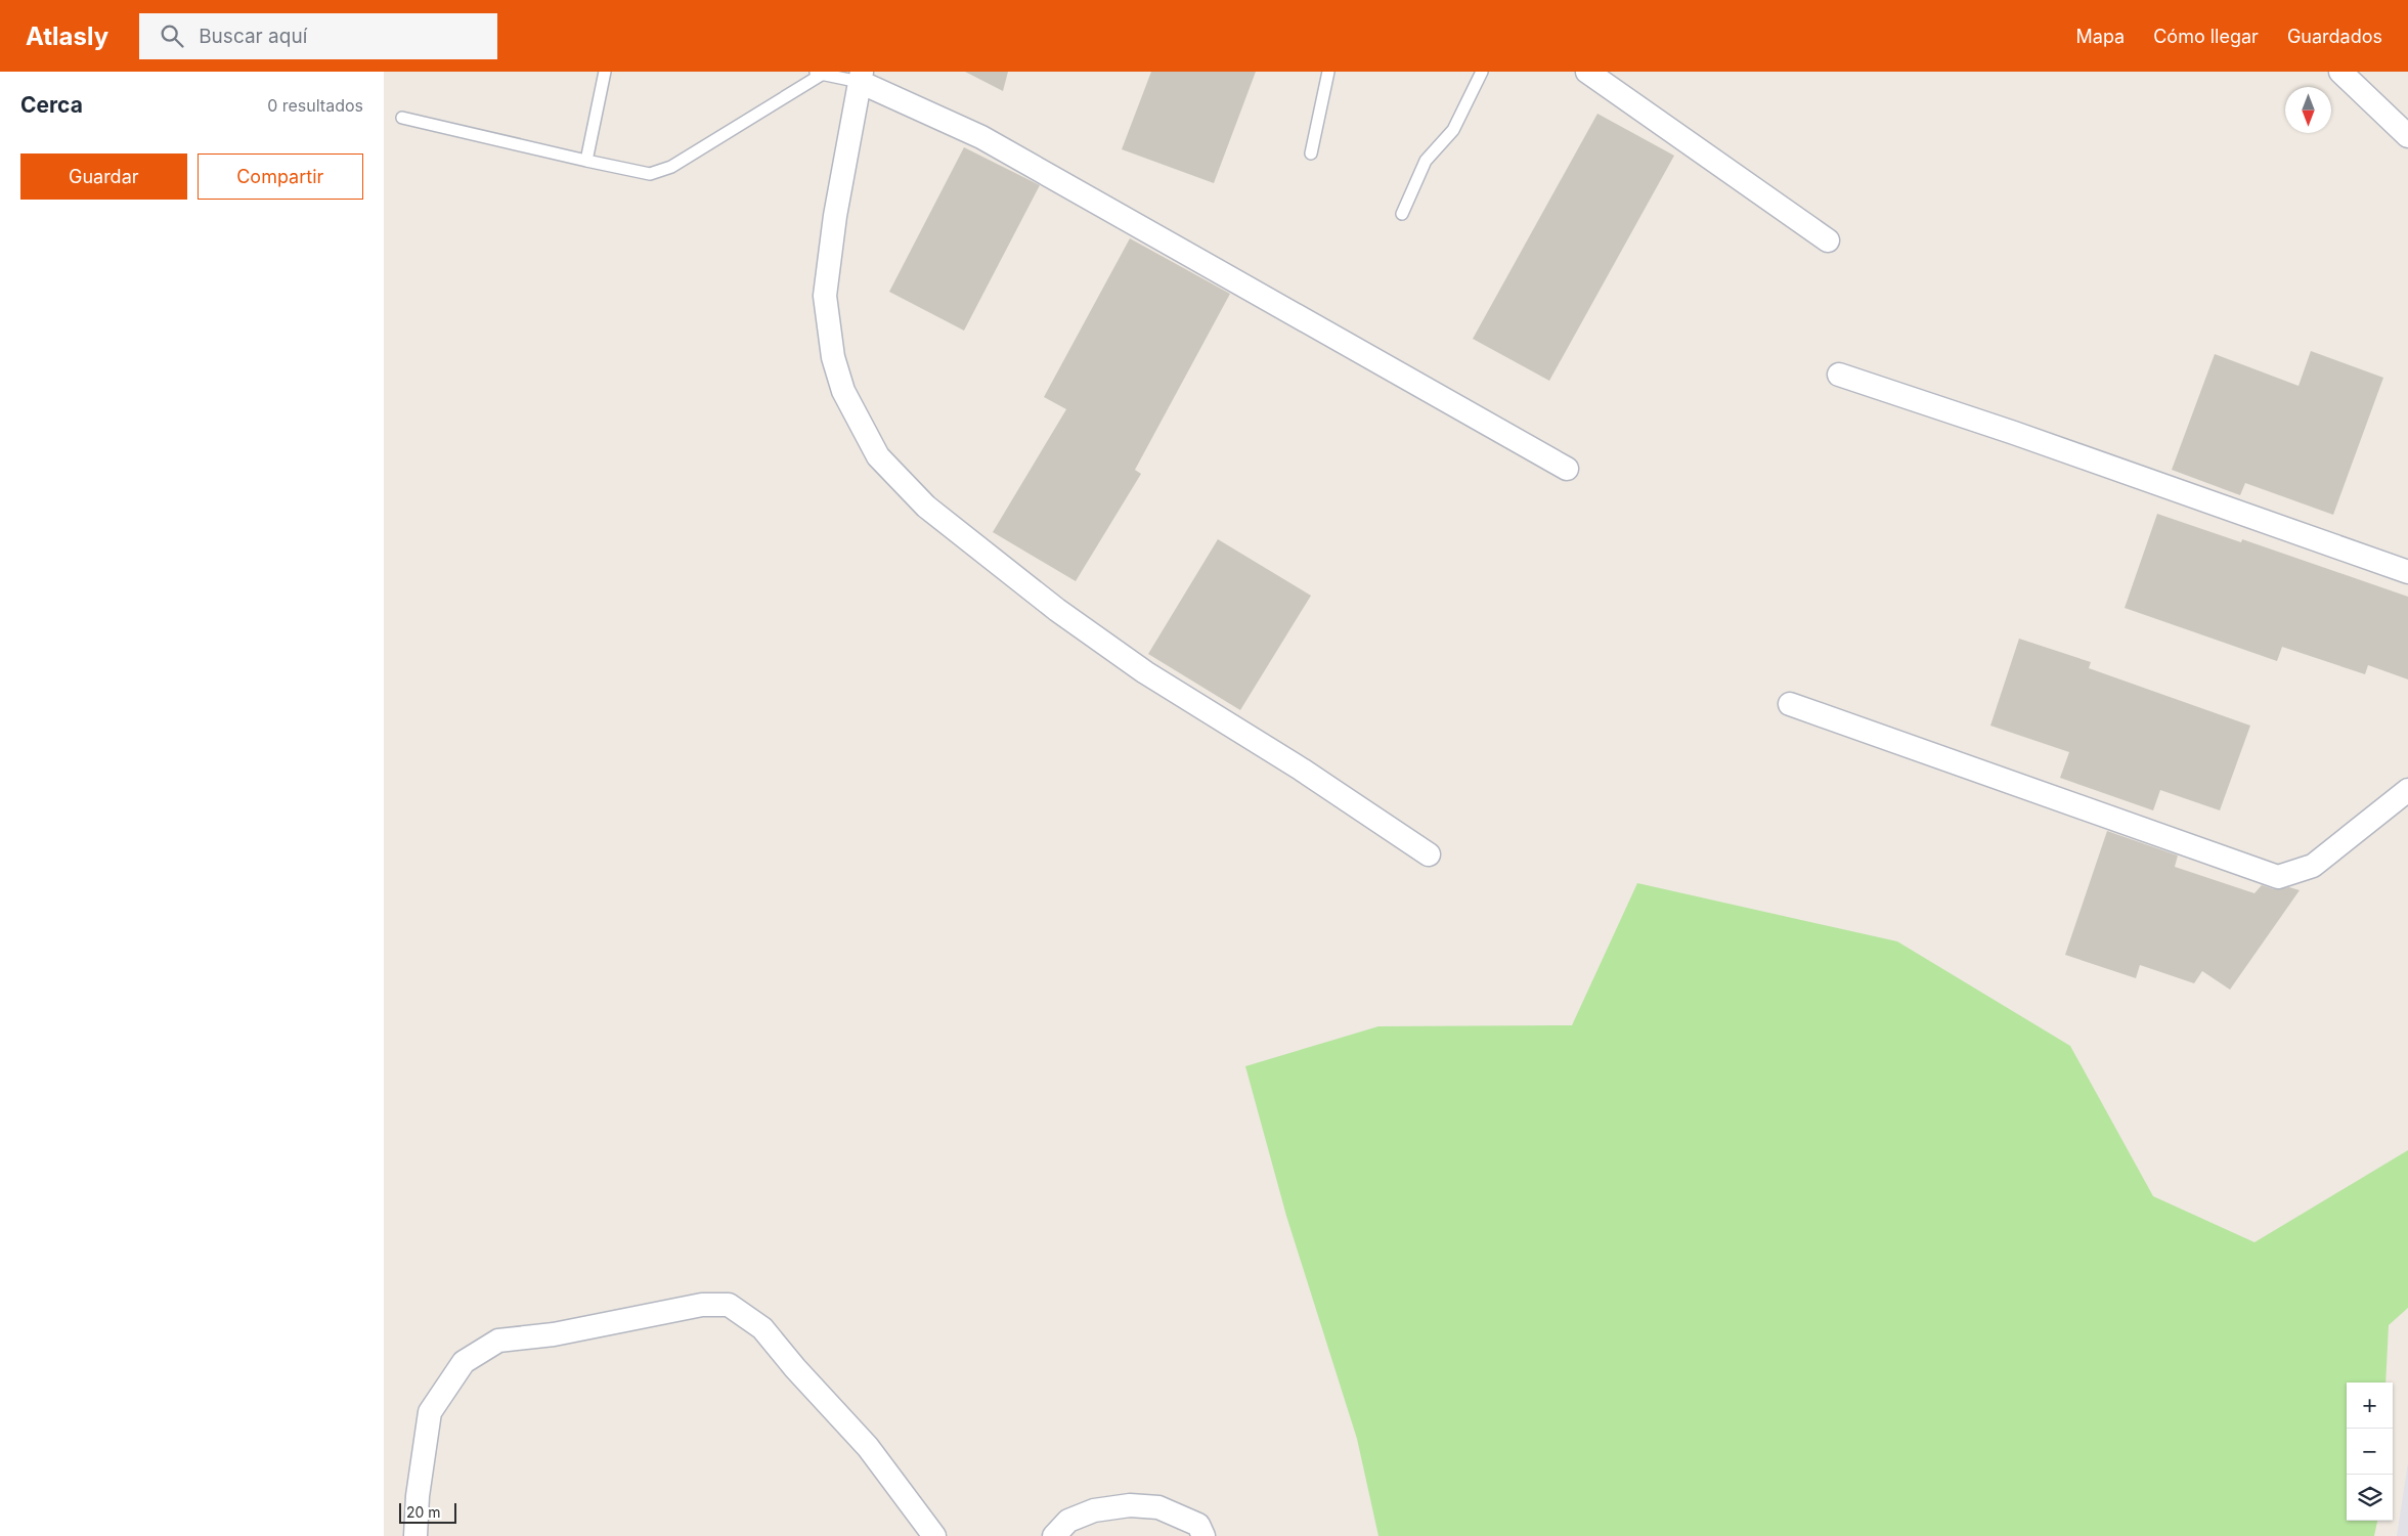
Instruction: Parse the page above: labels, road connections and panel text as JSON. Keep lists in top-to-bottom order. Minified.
{"scale_bar":"20 m","north":"bottom","page":{"header":"Atlasly","search":"Buscar aquí","nav":["Mapa","Cómo llegar","Guardados"],"heading":["Cerca","0 resultados"],"buttons":["Guardar","Compartir"],"map_buttons":["+","−"],"scale":"20 m"}}
